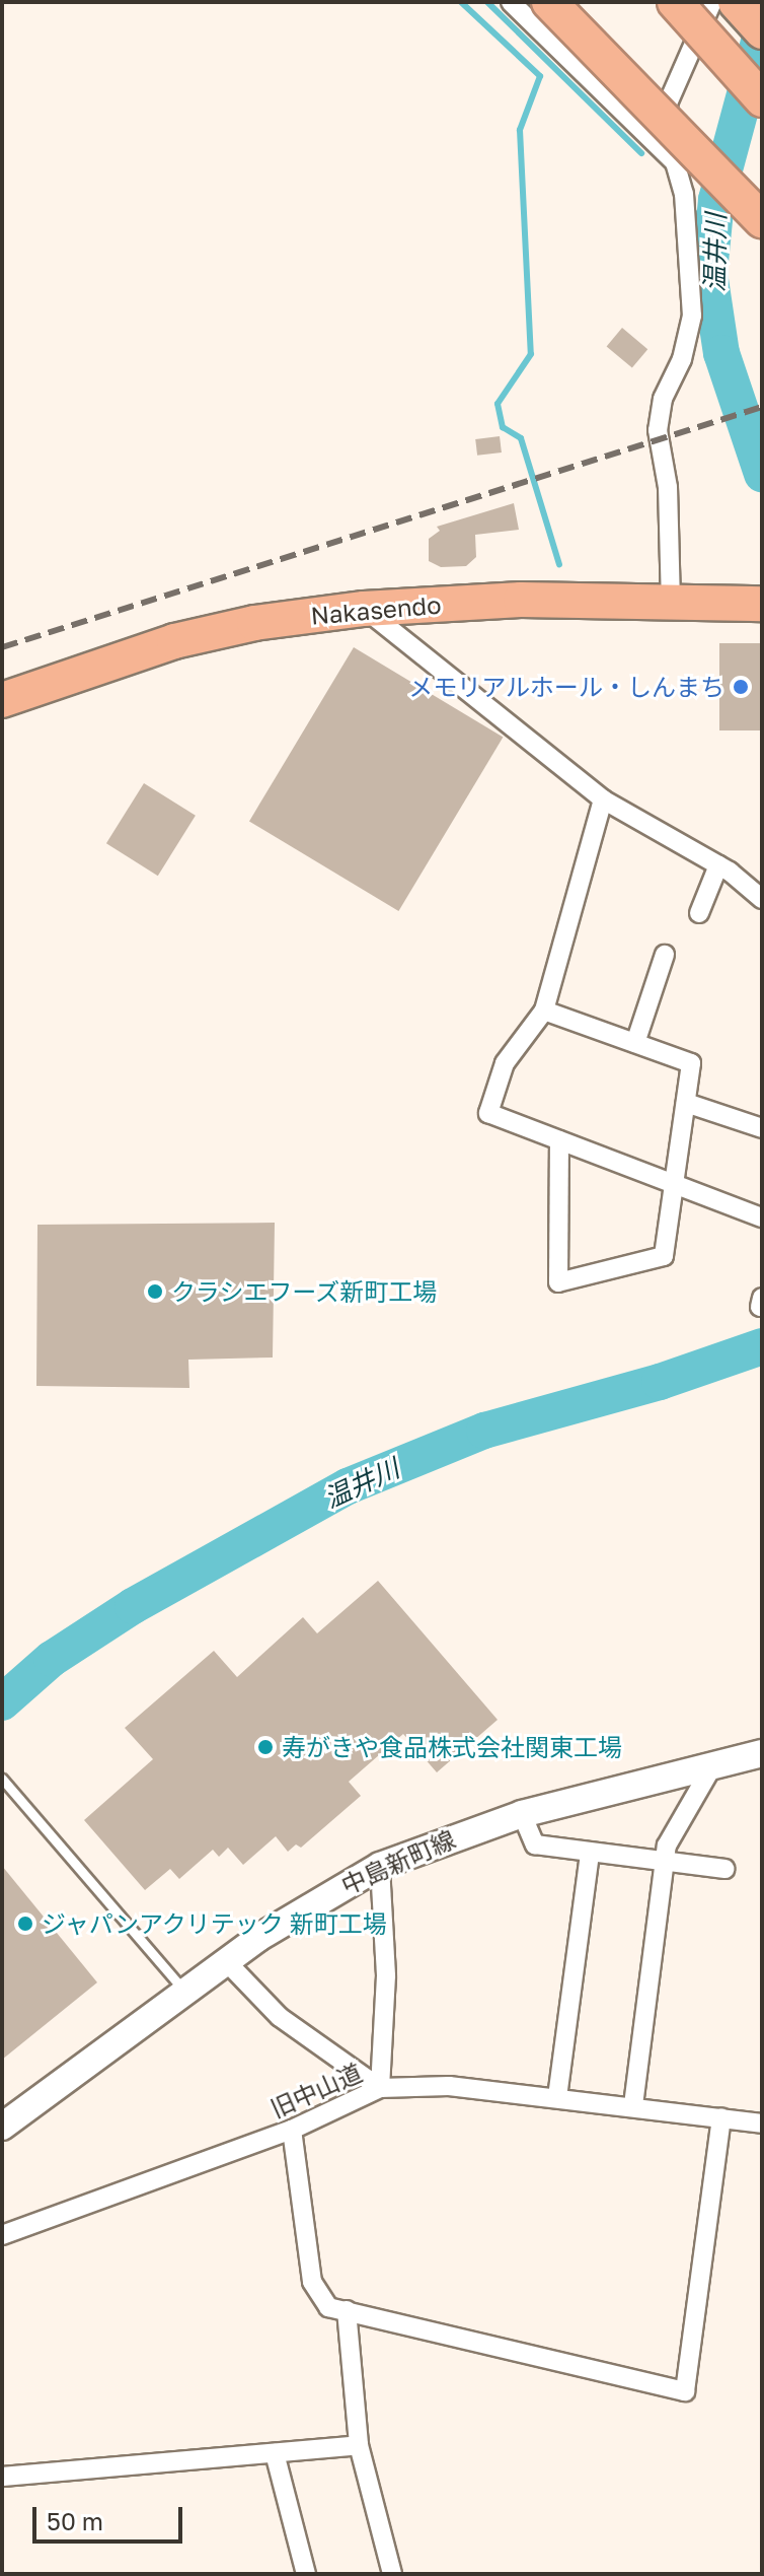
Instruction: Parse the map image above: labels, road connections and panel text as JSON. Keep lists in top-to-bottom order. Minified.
{"streets":{"highway":["Nakasendo"],"main road":["中島新町線"],"street":["旧中山道"]},"water":["温井川"],"places":["メモリアルホール・しんまち","クラシエフーズ新町工場","寿がきや食品株式会社関東工場","ジャパンアクリテック 新町工場"],"scale_bar":"50 m"}
